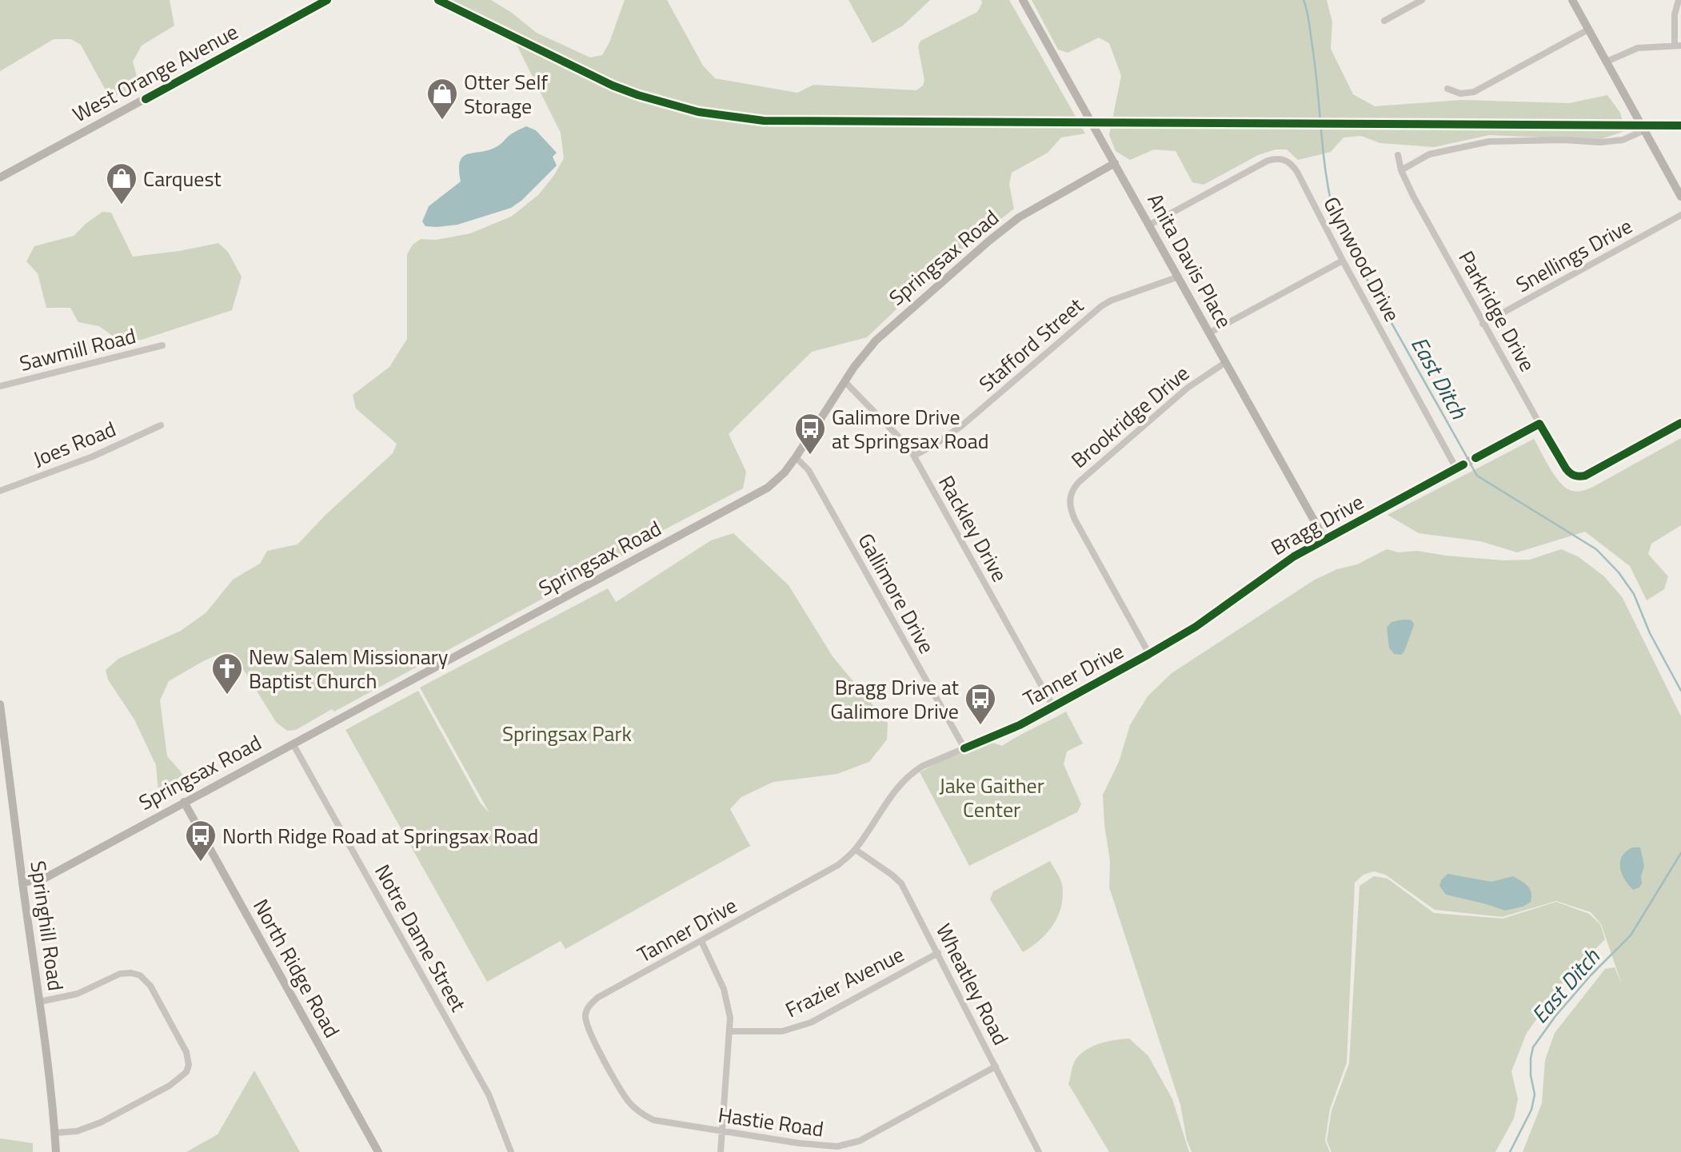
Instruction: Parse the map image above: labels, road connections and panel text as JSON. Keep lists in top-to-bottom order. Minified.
{"streets":{"street":["West Orange Avenue","Snellings Drive","Springsax Road","Glynwood Drive","Anita Davis Place","Parkridge Drive","Stafford Street","Sawmill Road","Brookridge Drive","Joes Road","Bragg Drive","Rackley Drive","Gallimore Drive","Tanner Drive","Springhill Road","Notre Dame Street","North Ridge Road","Frazier Avenue","Wheatley Road","Hastie Road"]},"crossings":[["Snellings Drive","Parkridge Drive"],["Springsax Road","Anita Davis Place"],["Springsax Road","Rackley Drive"],["Springsax Road","Gallimore Drive"],["Springsax Road","Springhill Road"],["Springsax Road","Notre Dame Street"],["Springsax Road","North Ridge Road"],["Glynwood Drive","Anita Davis Place"],["Glynwood Drive","Bragg Drive"],["Anita Davis Place","Stafford Street"],["Anita Davis Place","Brookridge Drive"],["Anita Davis Place","Bragg Drive"],["Parkridge Drive","Bragg Drive"],["Stafford Street","Rackley Drive"],["Brookridge Drive","Tanner Drive"],["Bragg Drive","Tanner Drive"],["Rackley Drive","Tanner Drive"],["Gallimore Drive","Tanner Drive"],["Tanner Drive","Wheatley Road"],["Tanner Drive","Hastie Road"],["Frazier Avenue","Wheatley Road"],["Wheatley Road","Hastie Road"]],"water":["East Ditch"],"parks":["Springsax Park","Jake Gaither Center"],"places":{"shop":["Otter Self Storage","Carquest"],"bus stop":["Galimore Drive at Springsax Road","Bragg Drive at Galimore Drive","North Ridge Road at Springsax Road"],"church":["New Salem Missionary Baptist Church"]}}
